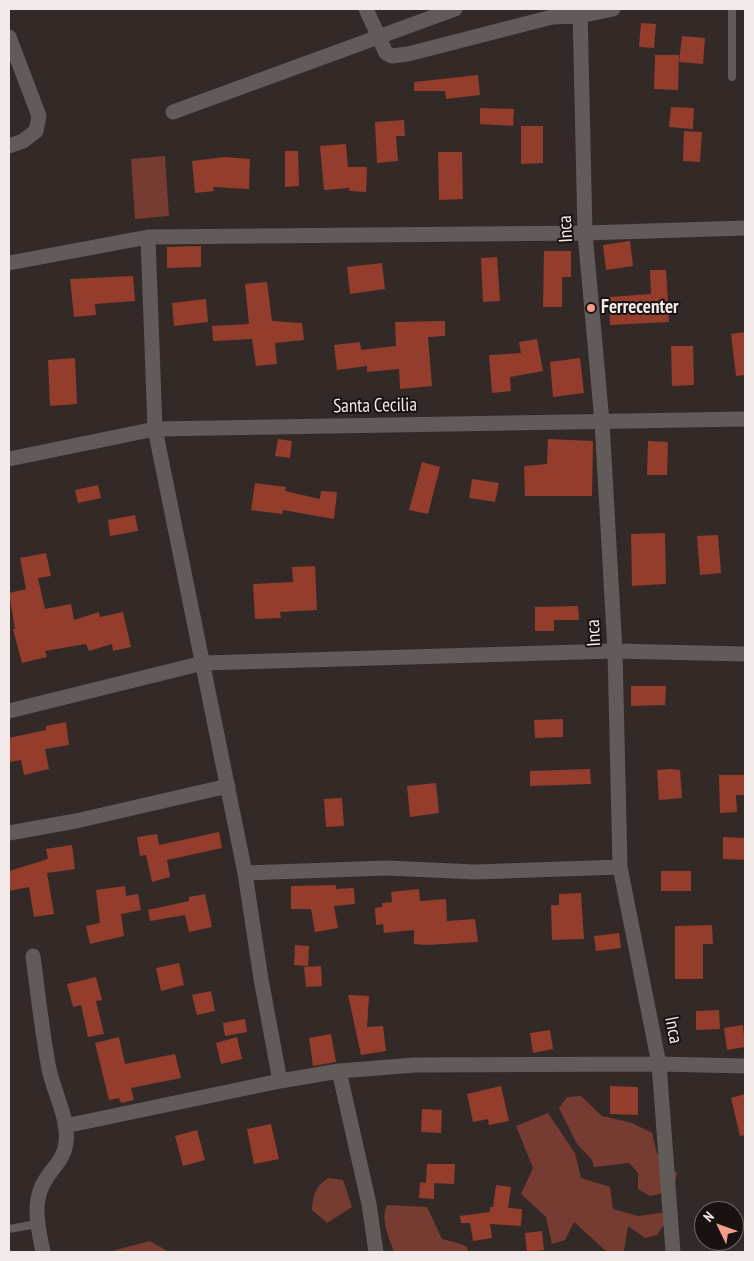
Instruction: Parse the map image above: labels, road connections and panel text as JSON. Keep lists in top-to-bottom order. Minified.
{"streets":{"street":["Inca","Santa Cecilia"]},"crossings":[["Inca","Santa Cecilia"]],"places":["Ferrecenter"],"north":"top left"}
